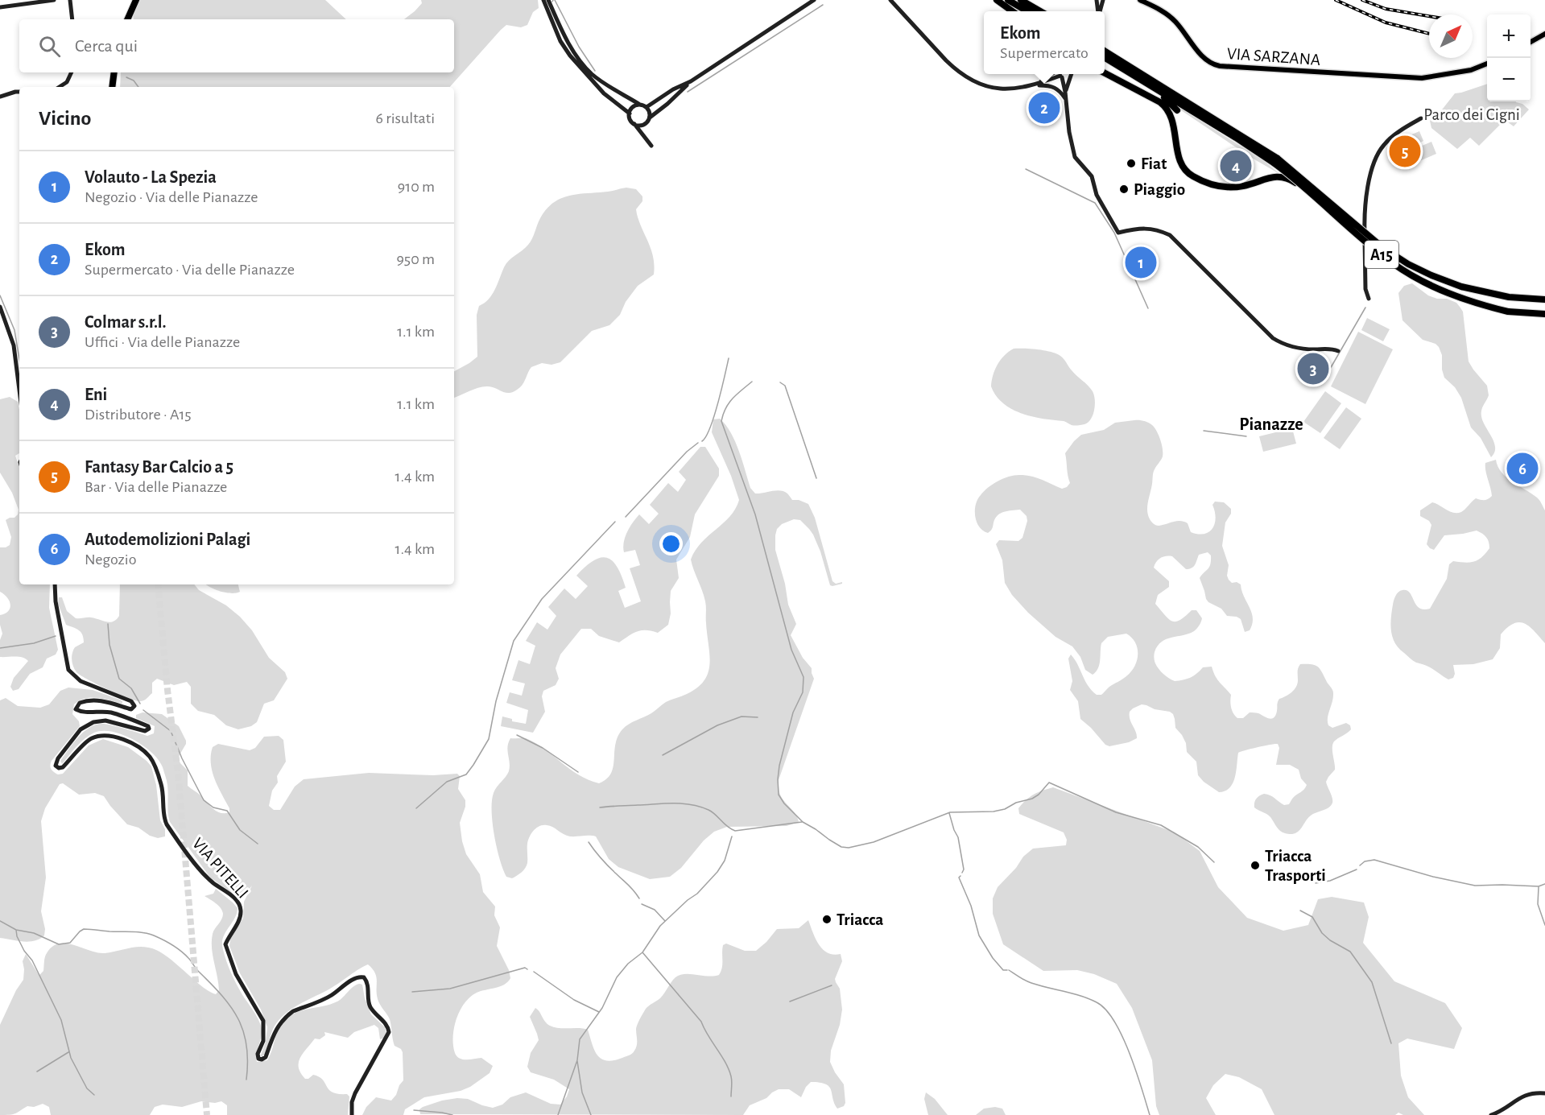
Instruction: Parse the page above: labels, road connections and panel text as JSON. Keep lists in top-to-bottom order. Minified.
{"streets":{"highway":["A15"],"main road":["VIA SARZANA"],"street":["VIA PITELLI"]},"districts":["Pianazze"],"parks":["Parco dei Cigni"],"places":["Fiat","Piaggio","Triacca Trasporti","Triacca"],"north":"top right","page":{"popup":["Ekom","Supermercato"],"map_buttons":["+","−"],"search":"Cerca qui","heading":["Vicino","6 risultati"],"pins":["2","5","4","1","3","6"],"list":[{"mark":"1","name":"Volauto - La Spezia","note":"Negozio · Via delle Pianazze","value":"910 m"},{"mark":"2","name":"Ekom","note":"Supermercato · Via delle Pianazze","value":"950 m"},{"mark":"3","name":"Colmar s.r.l.","note":"Uffici · Via delle Pianazze","value":"1.1 km"},{"mark":"4","name":"Eni","note":"Distributore · A15","value":"1.1 km"},{"mark":"5","name":"Fantasy Bar Calcio a 5","note":"Bar · Via delle Pianazze","value":"1.4 km"},{"mark":"6","name":"Autodemolizioni Palagi","note":"Negozio","value":"1.4 km"}]}}
